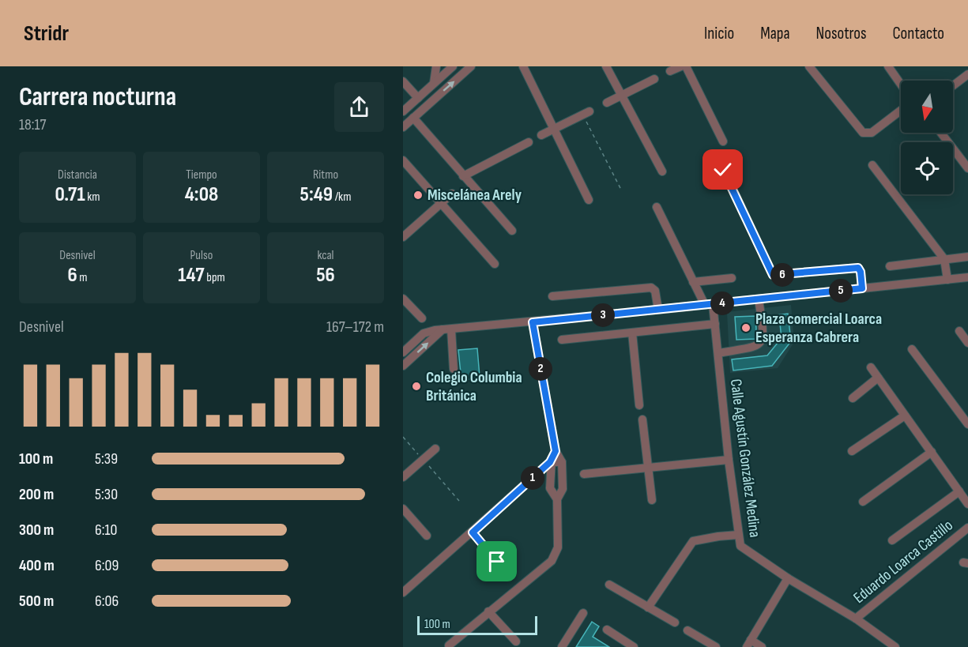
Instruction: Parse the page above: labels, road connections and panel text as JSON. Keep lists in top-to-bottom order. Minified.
{"streets":{"street":["Calle Agustín González Medina","Eduardo Loarca Castillo"]},"crossings":[["Calle Agustín González Medina","Eduardo Loarca Castillo"]],"places":["Miscelánea Arely","Plaza comercial Loarca Esperanza Cabrera","Colegio Columbia Británica"],"scale_bar":"100 m","north":"bottom","page":{"header":"Stridr","nav":["Inicio","Mapa","Nosotros","Contacto"],"heading":["Carrera nocturna","18:17"],"stats":[["Distancia","0.71 km"],["Tiempo","4:08"],["Ritmo","5:49 /km"],["Desnivel","6 m"],["Pulso","147 bpm"],["kcal","56"]],"pins":["6","5","4","3","2","1"],"chart":["Desnivel","167–172 m"],"list":[{"name":"100 m","note":"5:39"},{"name":"200 m","note":"5:30"},{"name":"300 m","note":"6:10"},{"name":"400 m","note":"6:09"},{"name":"500 m","note":"6:06"}],"scale":"100 m"}}
